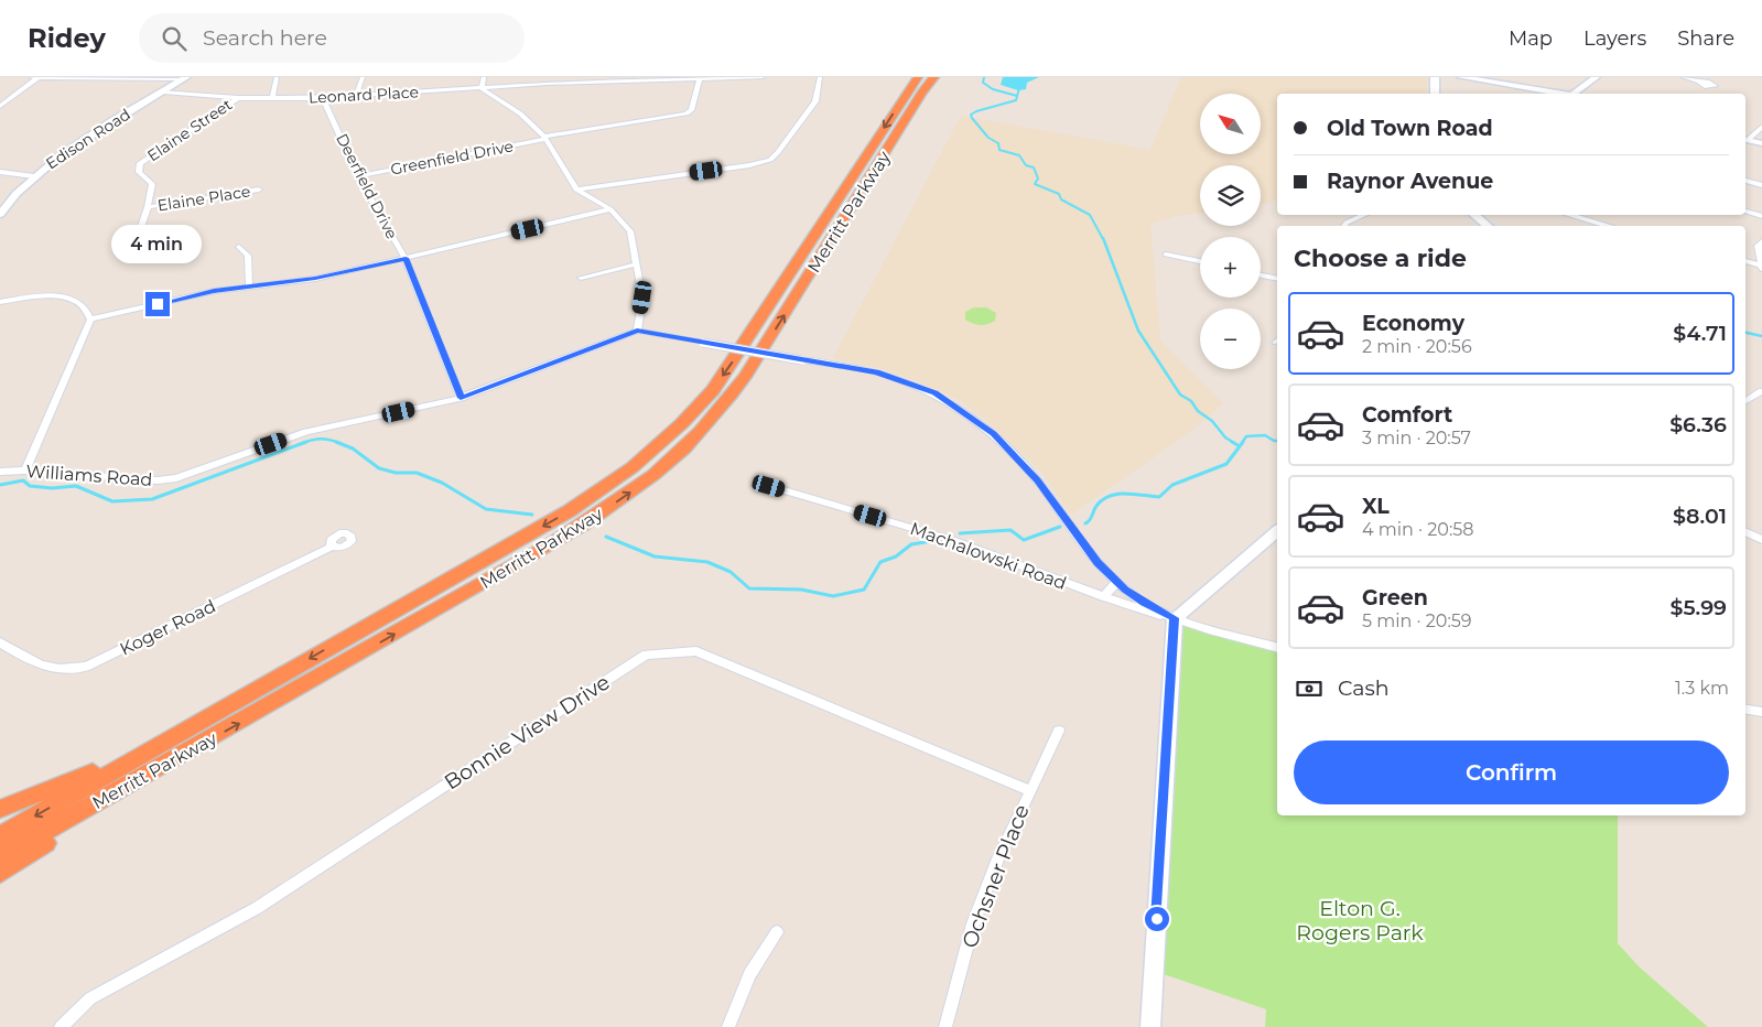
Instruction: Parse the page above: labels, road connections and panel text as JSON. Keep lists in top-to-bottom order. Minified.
{"streets":{"highway":["Merritt Parkway"],"main road":["Edison Road"],"street":["Leonard Place","Elaine Street","Greenfield Drive","Deerfield Drive","Elaine Place","Williams Road","Machalowski Road","Koger Road","Bonnie View Drive","Ochsner Place"]},"crossings":[["Leonard Place","Elaine Street"],["Leonard Place","Edison Road"],["Leonard Place","Greenfield Drive"],["Leonard Place","Deerfield Drive"],["Elaine Street","Elaine Place"],["Greenfield Drive","Deerfield Drive"],["Deerfield Drive","Williams Road"],["Bonnie View Drive","Ochsner Place"]],"parks":["Elton G. Rogers Park"],"north":"top left","page":{"header":"Ridey","search":"Search here","nav":["Map","Layers","Share"],"map_buttons":["+","−"],"banner":["Old Town Road","Raynor Avenue"],"bubble":"4 min","heading":"Choose a ride","list":[{"name":"Economy","note":"2 min · 20:56","value":"$4.71"},{"name":"Comfort","note":"3 min · 20:57","value":"$6.36"},{"name":"XL","note":"4 min · 20:58","value":"$8.01"},{"name":"Green","note":"5 min · 20:59","value":"$5.99"}],"pay":["Cash","1.3 km"],"buttons":"Confirm"}}
